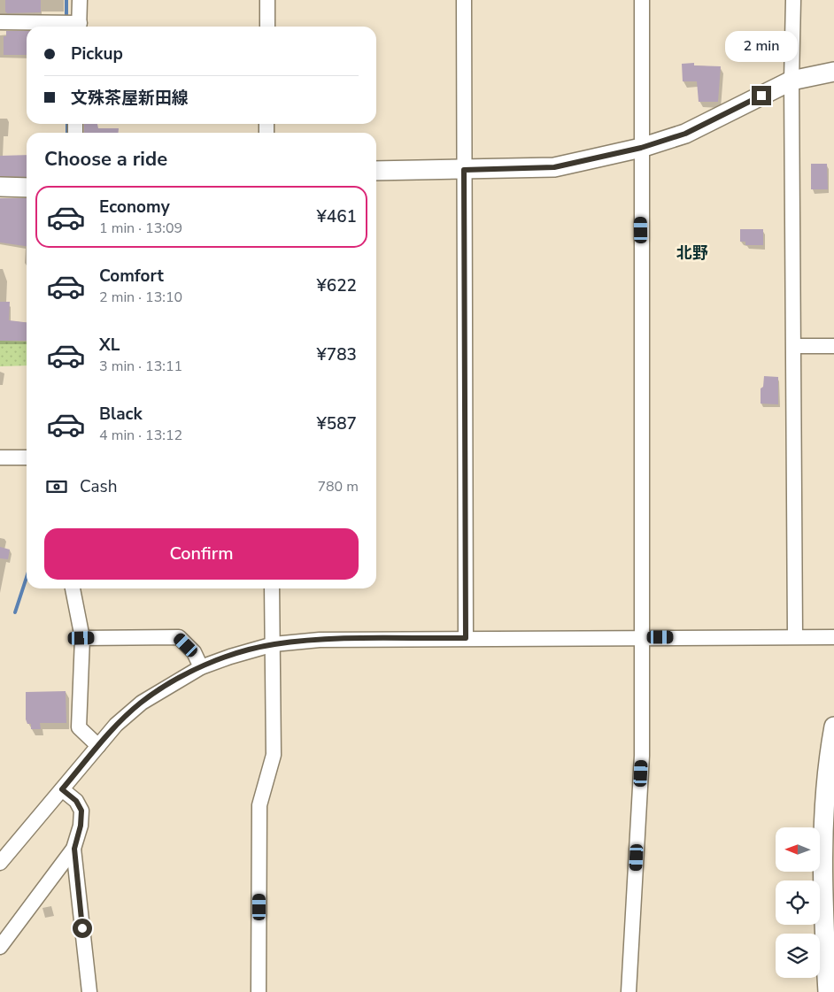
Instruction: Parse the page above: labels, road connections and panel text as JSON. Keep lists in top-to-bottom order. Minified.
{"districts":["北野"],"north":"left","page":{"banner":["Pickup","文殊茶屋新田線"],"bubble":"2 min","heading":"Choose a ride","list":[{"name":"Economy","note":"1 min · 13:09","value":"¥461"},{"name":"Comfort","note":"2 min · 13:10","value":"¥622"},{"name":"XL","note":"3 min · 13:11","value":"¥783"},{"name":"Black","note":"4 min · 13:12","value":"¥587"}],"pay":["Cash","780 m"],"buttons":"Confirm"}}
